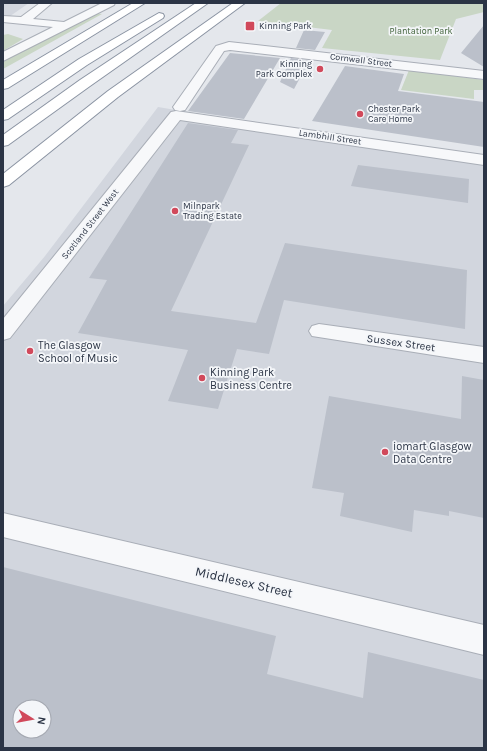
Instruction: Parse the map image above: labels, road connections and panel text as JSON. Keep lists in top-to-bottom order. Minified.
{"streets":{"street":["Cornwall Street","Lambhill Street","Scotland Street West","Sussex Street","Middlesex Street"]},"crossings":[["Cornwall Street","Scotland Street West"],["Lambhill Street","Scotland Street West"]],"parks":["Plantation Park"],"places":{"transit":["Kinning Park"],"other":["Kinning Park Complex","Chester Park Care Home","Milnpark Trading Estate","The Glasgow School of Music","Kinning Park Business Centre","iomart Glasgow Data Centre"]},"north":"right"}
